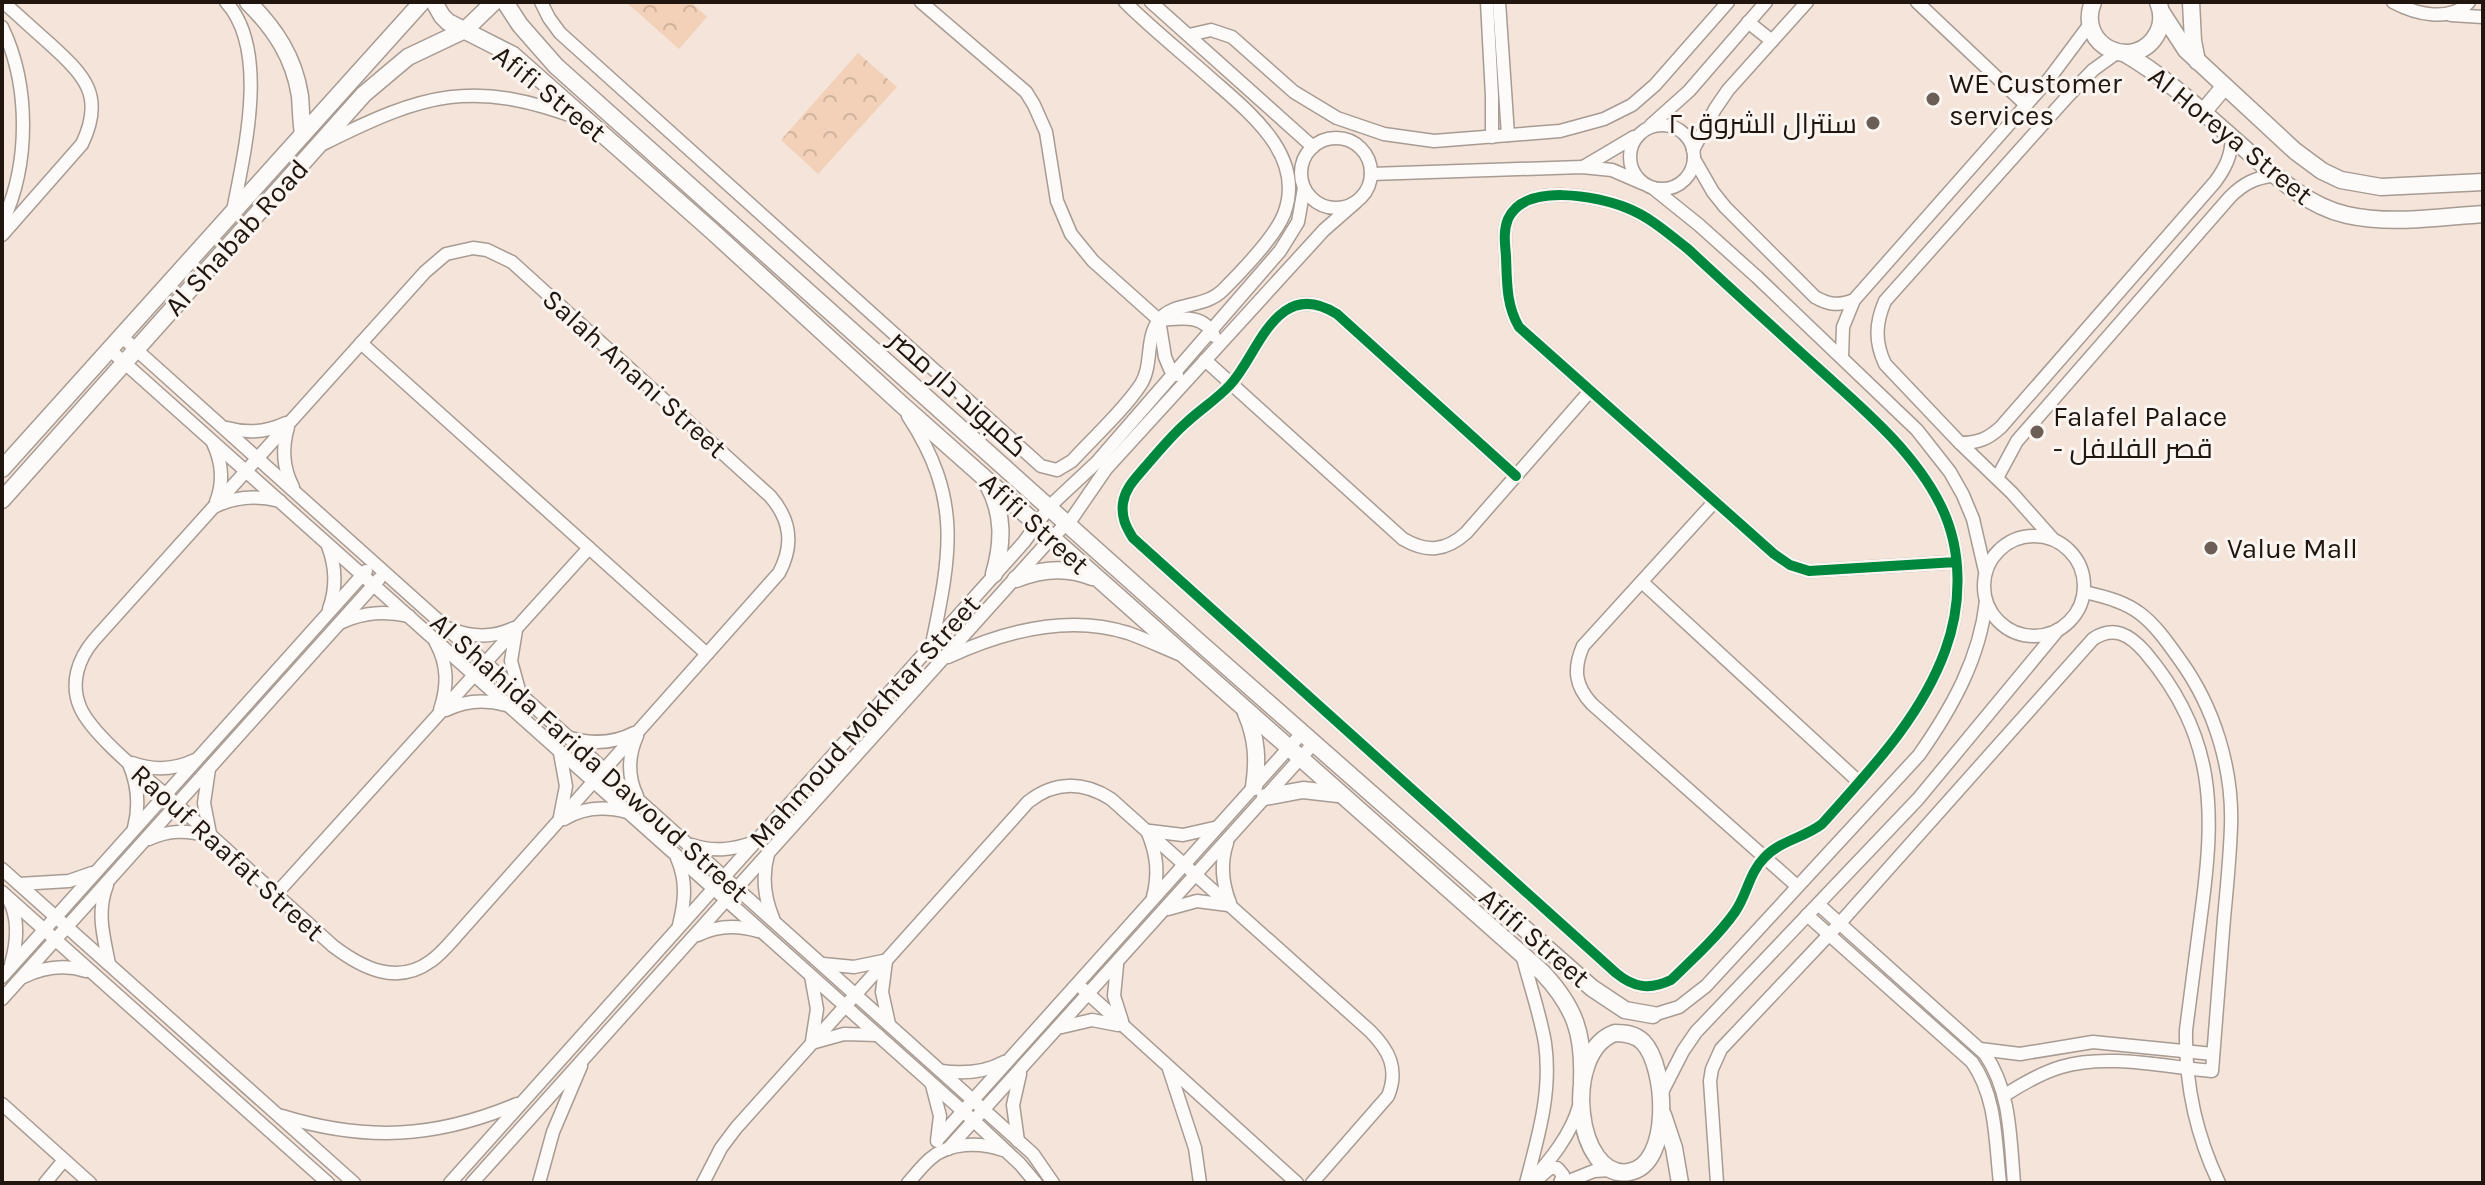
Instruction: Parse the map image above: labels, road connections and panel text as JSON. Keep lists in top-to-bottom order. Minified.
{"streets":{"street":["Afifi Street","Al Horeya Street","Al Shabab Road","Salah Anani Street","كمبوند دار مصر","Mahmoud Mokhtar Street","Al Shahida Farida Dawoud Street","Raouf Raafat Street"]},"crossings":[["Afifi Street","Al Shabab Road"],["Afifi Street","Mahmoud Mokhtar Street"],["Al Shabab Road","Al Shahida Farida Dawoud Street"],["Salah Anani Street","Al Shahida Farida Dawoud Street"],["Salah Anani Street","Raouf Raafat Street"],["Mahmoud Mokhtar Street","Al Shahida Farida Dawoud Street"],["Al Shahida Farida Dawoud Street","Raouf Raafat Street"]],"places":["WE Customer services","سنترال الشروق ٢","Falafel Palace - قصر الفلافل","Value Mall"]}
